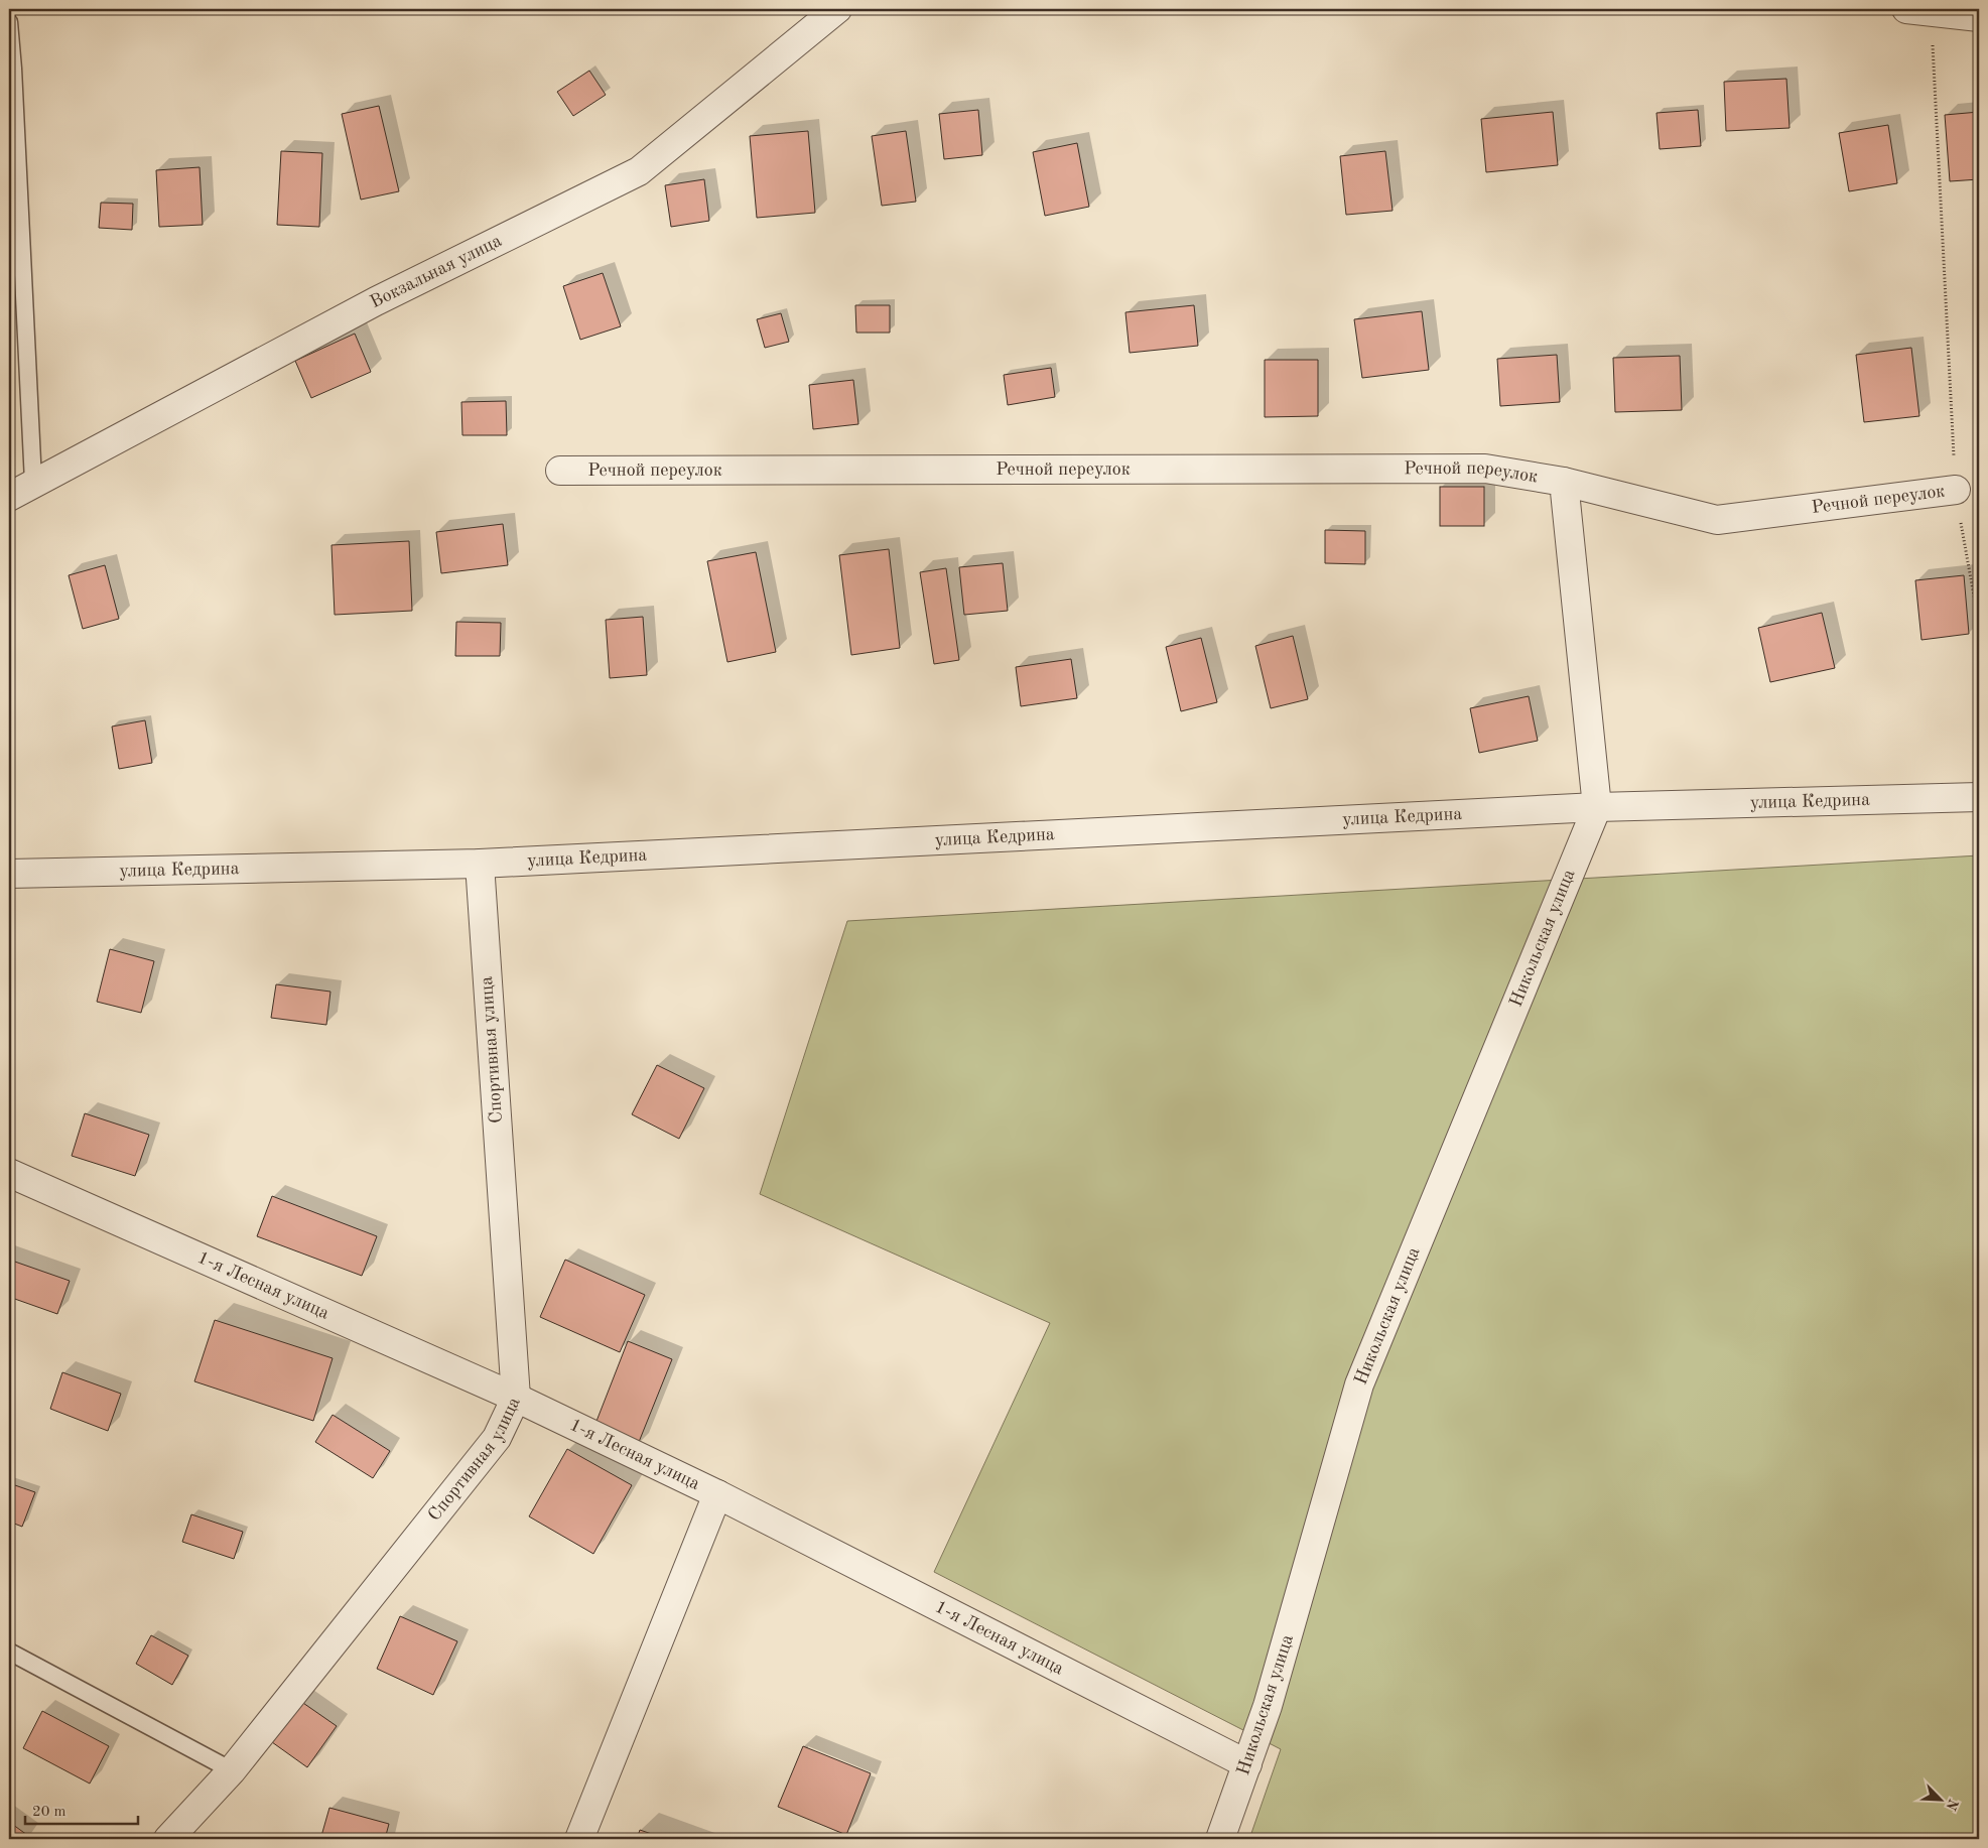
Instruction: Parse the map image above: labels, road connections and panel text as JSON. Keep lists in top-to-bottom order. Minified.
{"streets":{"street":["Вокзальная улица","Речной переулок","улица Кедрина","Никольская улица","Спортивная улица","1-я Лесная улица"]},"crossings":[["улица Кедрина","Никольская улица"],["улица Кедрина","Спортивная улица"],["Никольская улица","1-я Лесная улица"],["Спортивная улица","1-я Лесная улица"]],"scale_bar":"20 m","north":"bottom right"}
